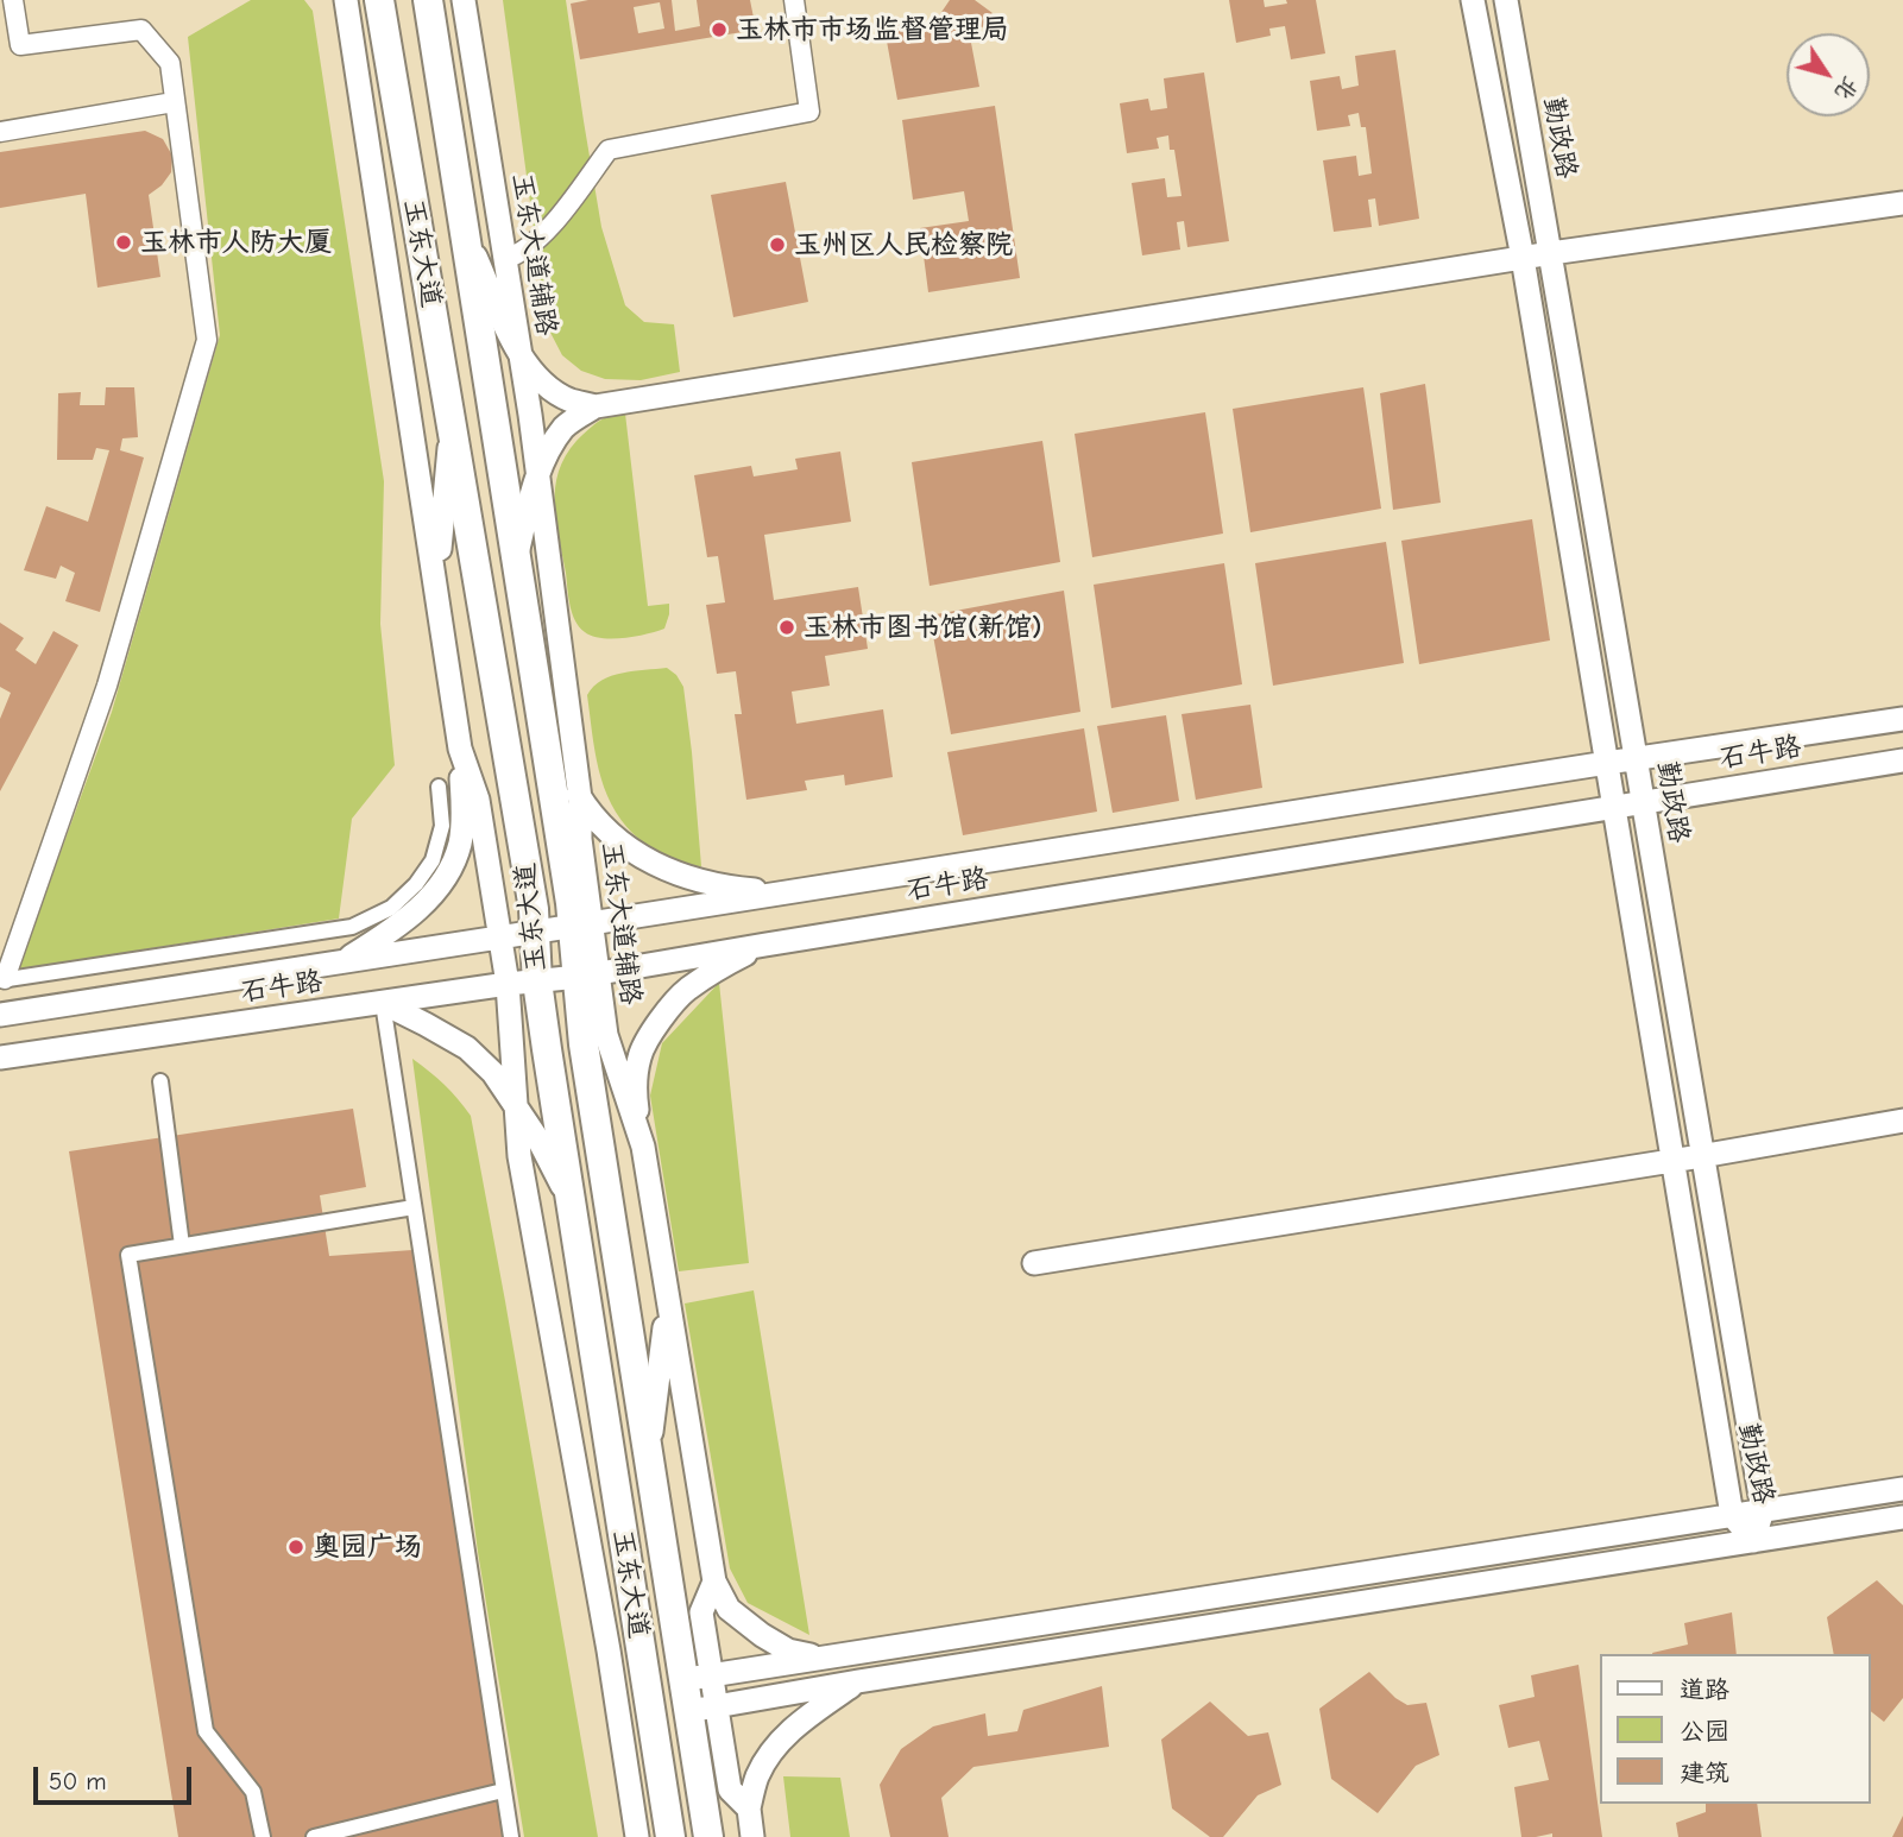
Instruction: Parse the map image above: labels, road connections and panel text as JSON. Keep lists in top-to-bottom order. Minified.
{"streets":{"main road":["玉东大道"],"street":["勤政路","玉东大道辅路","石牛路"]},"crossings":[["勤政路","石牛路"],["玉东大道","玉东大道辅路"],["玉东大道","石牛路"],["玉东大道辅路","石牛路"]],"places":["玉林市市场监督管理局","玉林市人防大厦","玉州区人民检察院","玉林市图书馆(新馆)","奥园广场"],"legend":["道路","公园","建筑"],"scale_bar":"50 m","north":"bottom right"}
